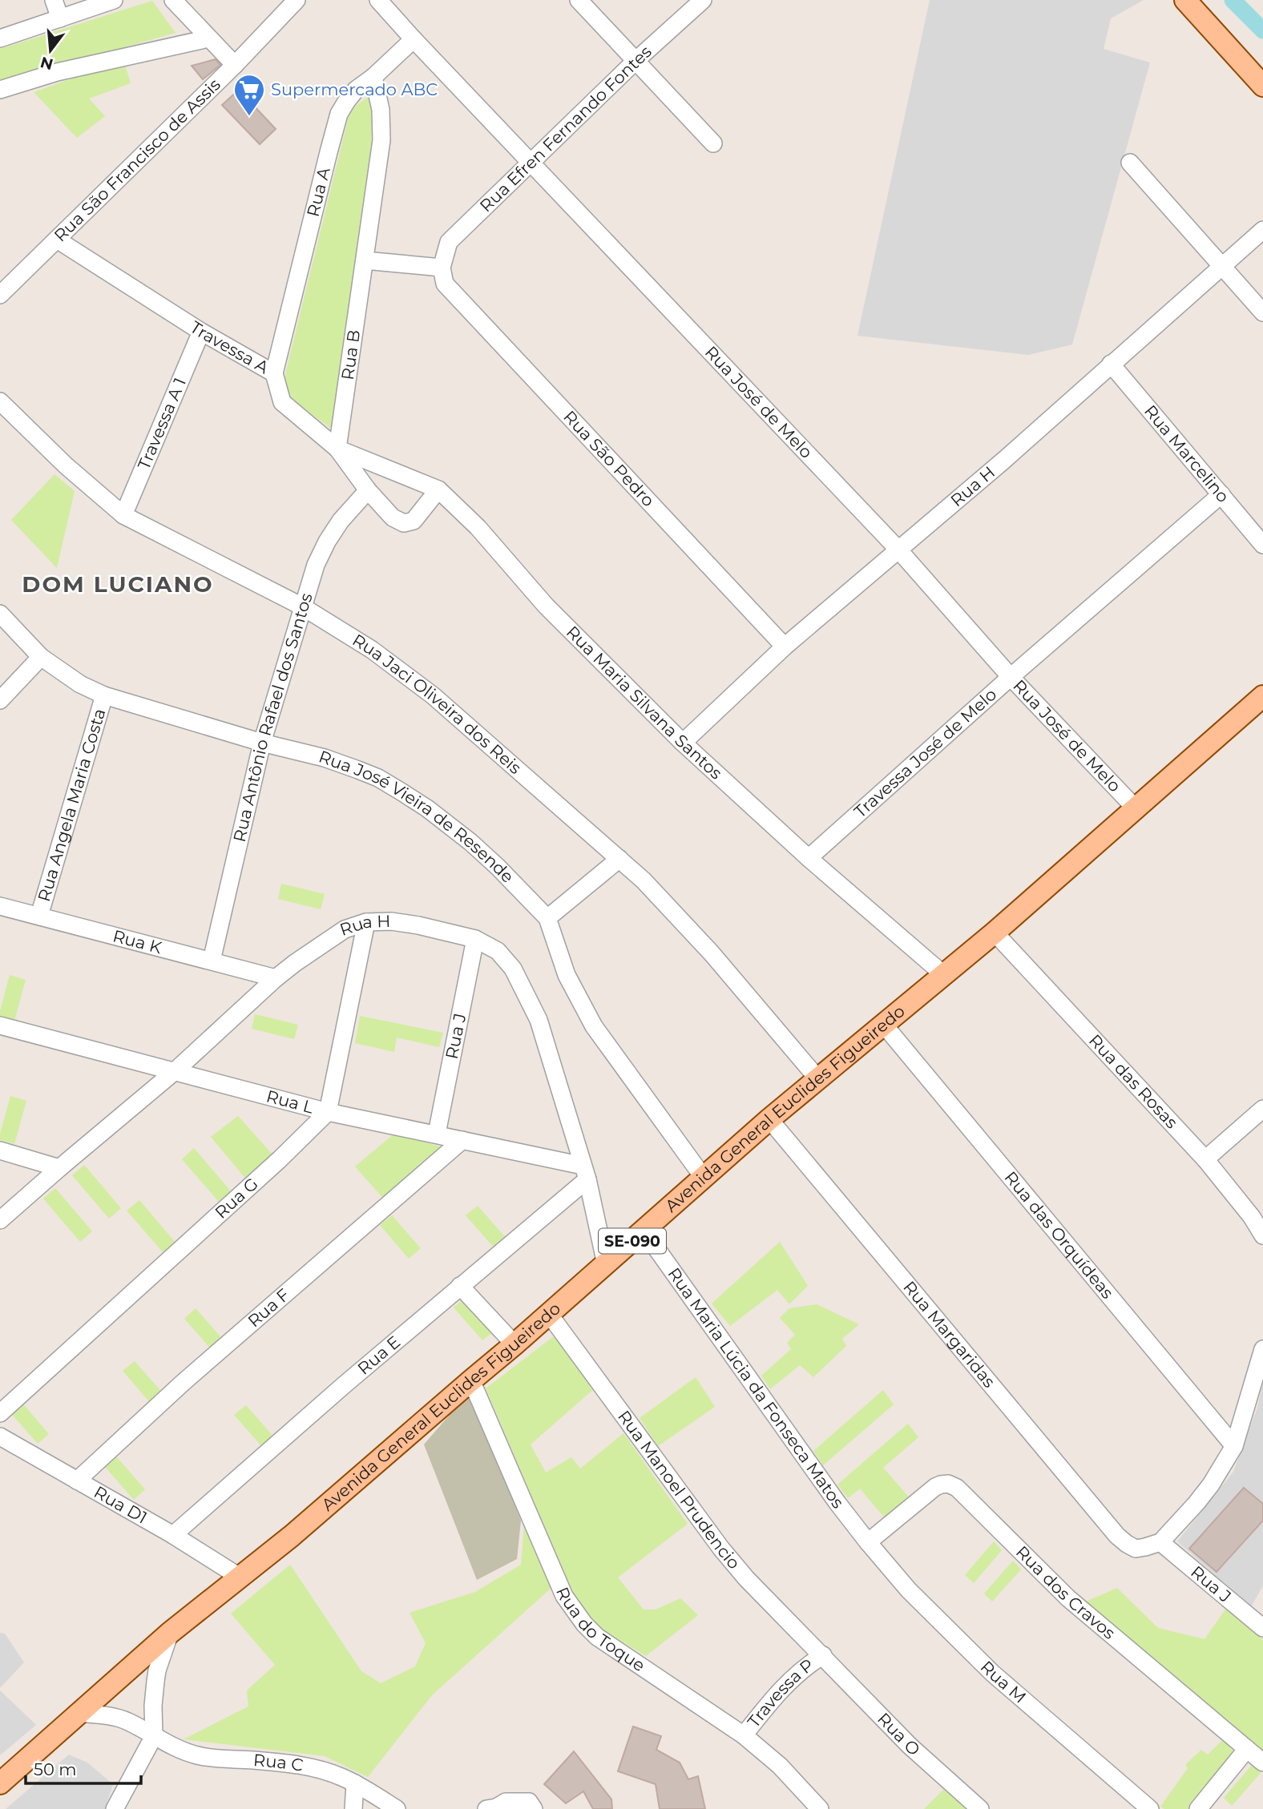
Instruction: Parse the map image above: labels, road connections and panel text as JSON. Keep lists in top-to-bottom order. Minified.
{"streets":{"main road":["Avenida General Euclides Figueiredo","SE-090"],"street":["Rua Efren Fernando Fontes","Rua São Francisco de Assis","Rua A","Travessa A","Rua B","Rua José de Melo","Travessa A 1","Rua Marcelino","Rua São Pedro","Rua H","Rua Maria Silvana Santos","Rua Jaci Oliveira dos Reis","Rua Antônio Rafael dos Santos","Travessa José de Melo","Rua Angela Maria Costa","Rua José Vieira de Resende","Rua K","Rua J","Rua das Rosas","Rua L","Rua G","Rua das Orquídeas","Rua F","Rua Margaridas","Rua E","Rua Maria Lúcia da Fonseca Matos","Rua Manoel Prudencio","Rua D1","Rua dos Cravos","Rua do Toque","Rua M","Travessa P","Rua O","Rua C"]},"crossings":[["Rua Efren Fernando Fontes","Rua José de Melo"],["Rua Efren Fernando Fontes","Rua São Pedro"],["Rua São Francisco de Assis","Travessa A"],["Rua A","Travessa A"],["Rua A","Rua B"],["Rua A","Rua José de Melo"],["Travessa A","Rua B"],["Travessa A","Travessa A 1"],["Travessa A","Rua Maria Silvana Santos"],["Travessa A","Rua Antônio Rafael dos Santos"],["Rua B","Rua Maria Silvana Santos"],["Rua José de Melo","Rua H"],["Rua José de Melo","Travessa José de Melo"],["Rua José de Melo","Avenida General Euclides Figueiredo"],["Travessa A 1","Rua Jaci Oliveira dos Reis"],["Rua Marcelino","Rua H"],["Rua Marcelino","Travessa José de Melo"],["Rua São Pedro","Rua H"],["Rua H","Rua Maria Silvana Santos"],["Rua H","Rua K"],["Rua H","Rua J"],["Rua H","Rua L"],["Rua H","Avenida General Euclides Figueiredo"],["Rua H","Rua E"],["Rua Maria Silvana Santos","Travessa José de Melo"],["Rua Maria Silvana Santos","Avenida General Euclides Figueiredo"],["Rua Jaci Oliveira dos Reis","Rua Antônio Rafael dos Santos"],["Rua Jaci Oliveira dos Reis","Avenida General Euclides Figueiredo"],["Rua Antônio Rafael dos Santos","Rua José Vieira de Resende"],["Rua Antônio Rafael dos Santos","Rua K"],["Rua Angela Maria Costa","Rua José Vieira de Resende"],["Rua Angela Maria Costa","Rua K"],["Rua José Vieira de Resende","Avenida General Euclides Figueiredo"],["Rua J","Rua L"],["Rua J","Rua Margaridas"],["Rua das Rosas","Avenida General Euclides Figueiredo"],["Rua L","Rua G"],["Rua L","Rua F"],["Rua L","Rua E"],["Avenida General Euclides Figueiredo","Rua das Orquídeas"],["Avenida General Euclides Figueiredo","Rua Margaridas"],["Avenida General Euclides Figueiredo","Rua Maria Lúcia da Fonseca Matos"],["Avenida General Euclides Figueiredo","Rua Manoel Prudencio"],["Avenida General Euclides Figueiredo","Rua D1"],["Avenida General Euclides Figueiredo","Rua do Toque"],["Avenida General Euclides Figueiredo","Rua C"],["Rua F","Rua D1"],["Rua E","Rua D1"],["Rua Maria Lúcia da Fonseca Matos","Rua dos Cravos"],["Rua Maria Lúcia da Fonseca Matos","Rua M"],["Rua Manoel Prudencio","Travessa P"],["Rua Manoel Prudencio","Rua O"],["Rua dos Cravos","Rua M"],["Rua do Toque","Travessa P"],["Travessa P","Rua O"]],"districts":["DOM LUCIANO"],"places":{"supermarket":["Supermercado ABC"]},"scale_bar":"50 m","north":"bottom"}
